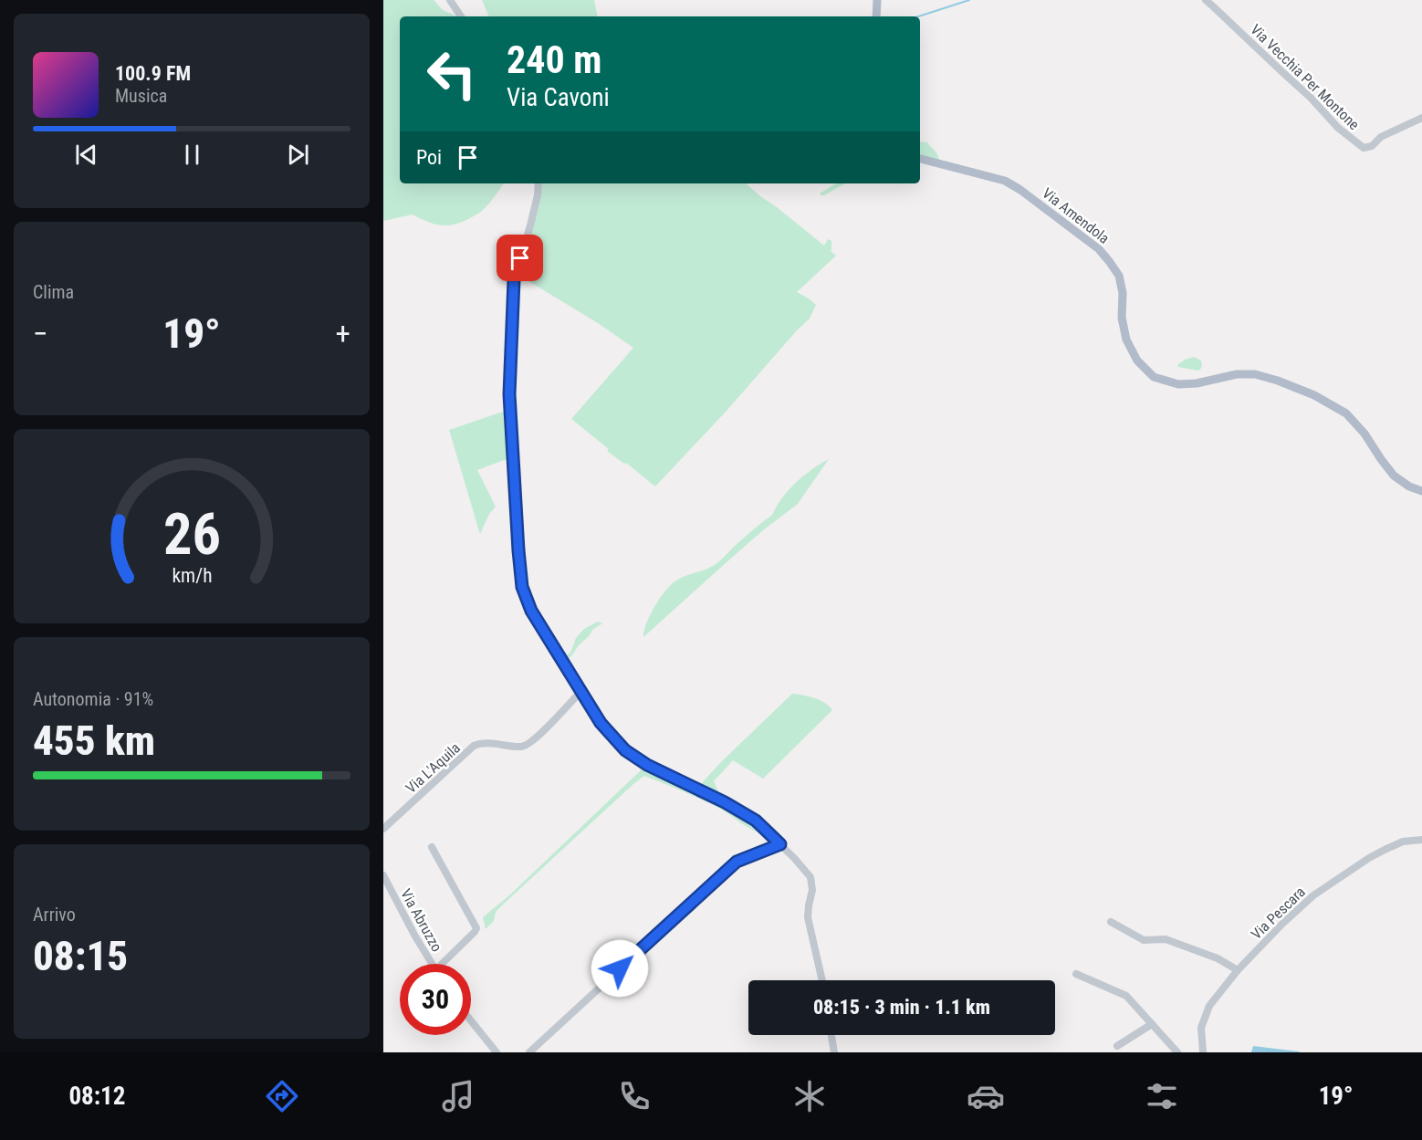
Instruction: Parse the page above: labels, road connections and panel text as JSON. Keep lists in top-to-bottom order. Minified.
{"streets":{"main road":["Via Amendola"],"street":["Via Vecchia Per Montone","Via L'Aquila","Via Pescara","Via Abruzzo"]},"page":{"turn":["240 m","Via Cavoni"],"song":["100.9 FM","Musica"],"then":"Poi","tile":["Clima",["Autonomia · 91%","455 km"],["Arrivo","08:15"]],"heat":["−","19°","+"],"limit":"30","trip":"08:15 · 3 min · 1.1 km","tabs":["08:12","19°"],"gauge":["26","km/h"]}}
